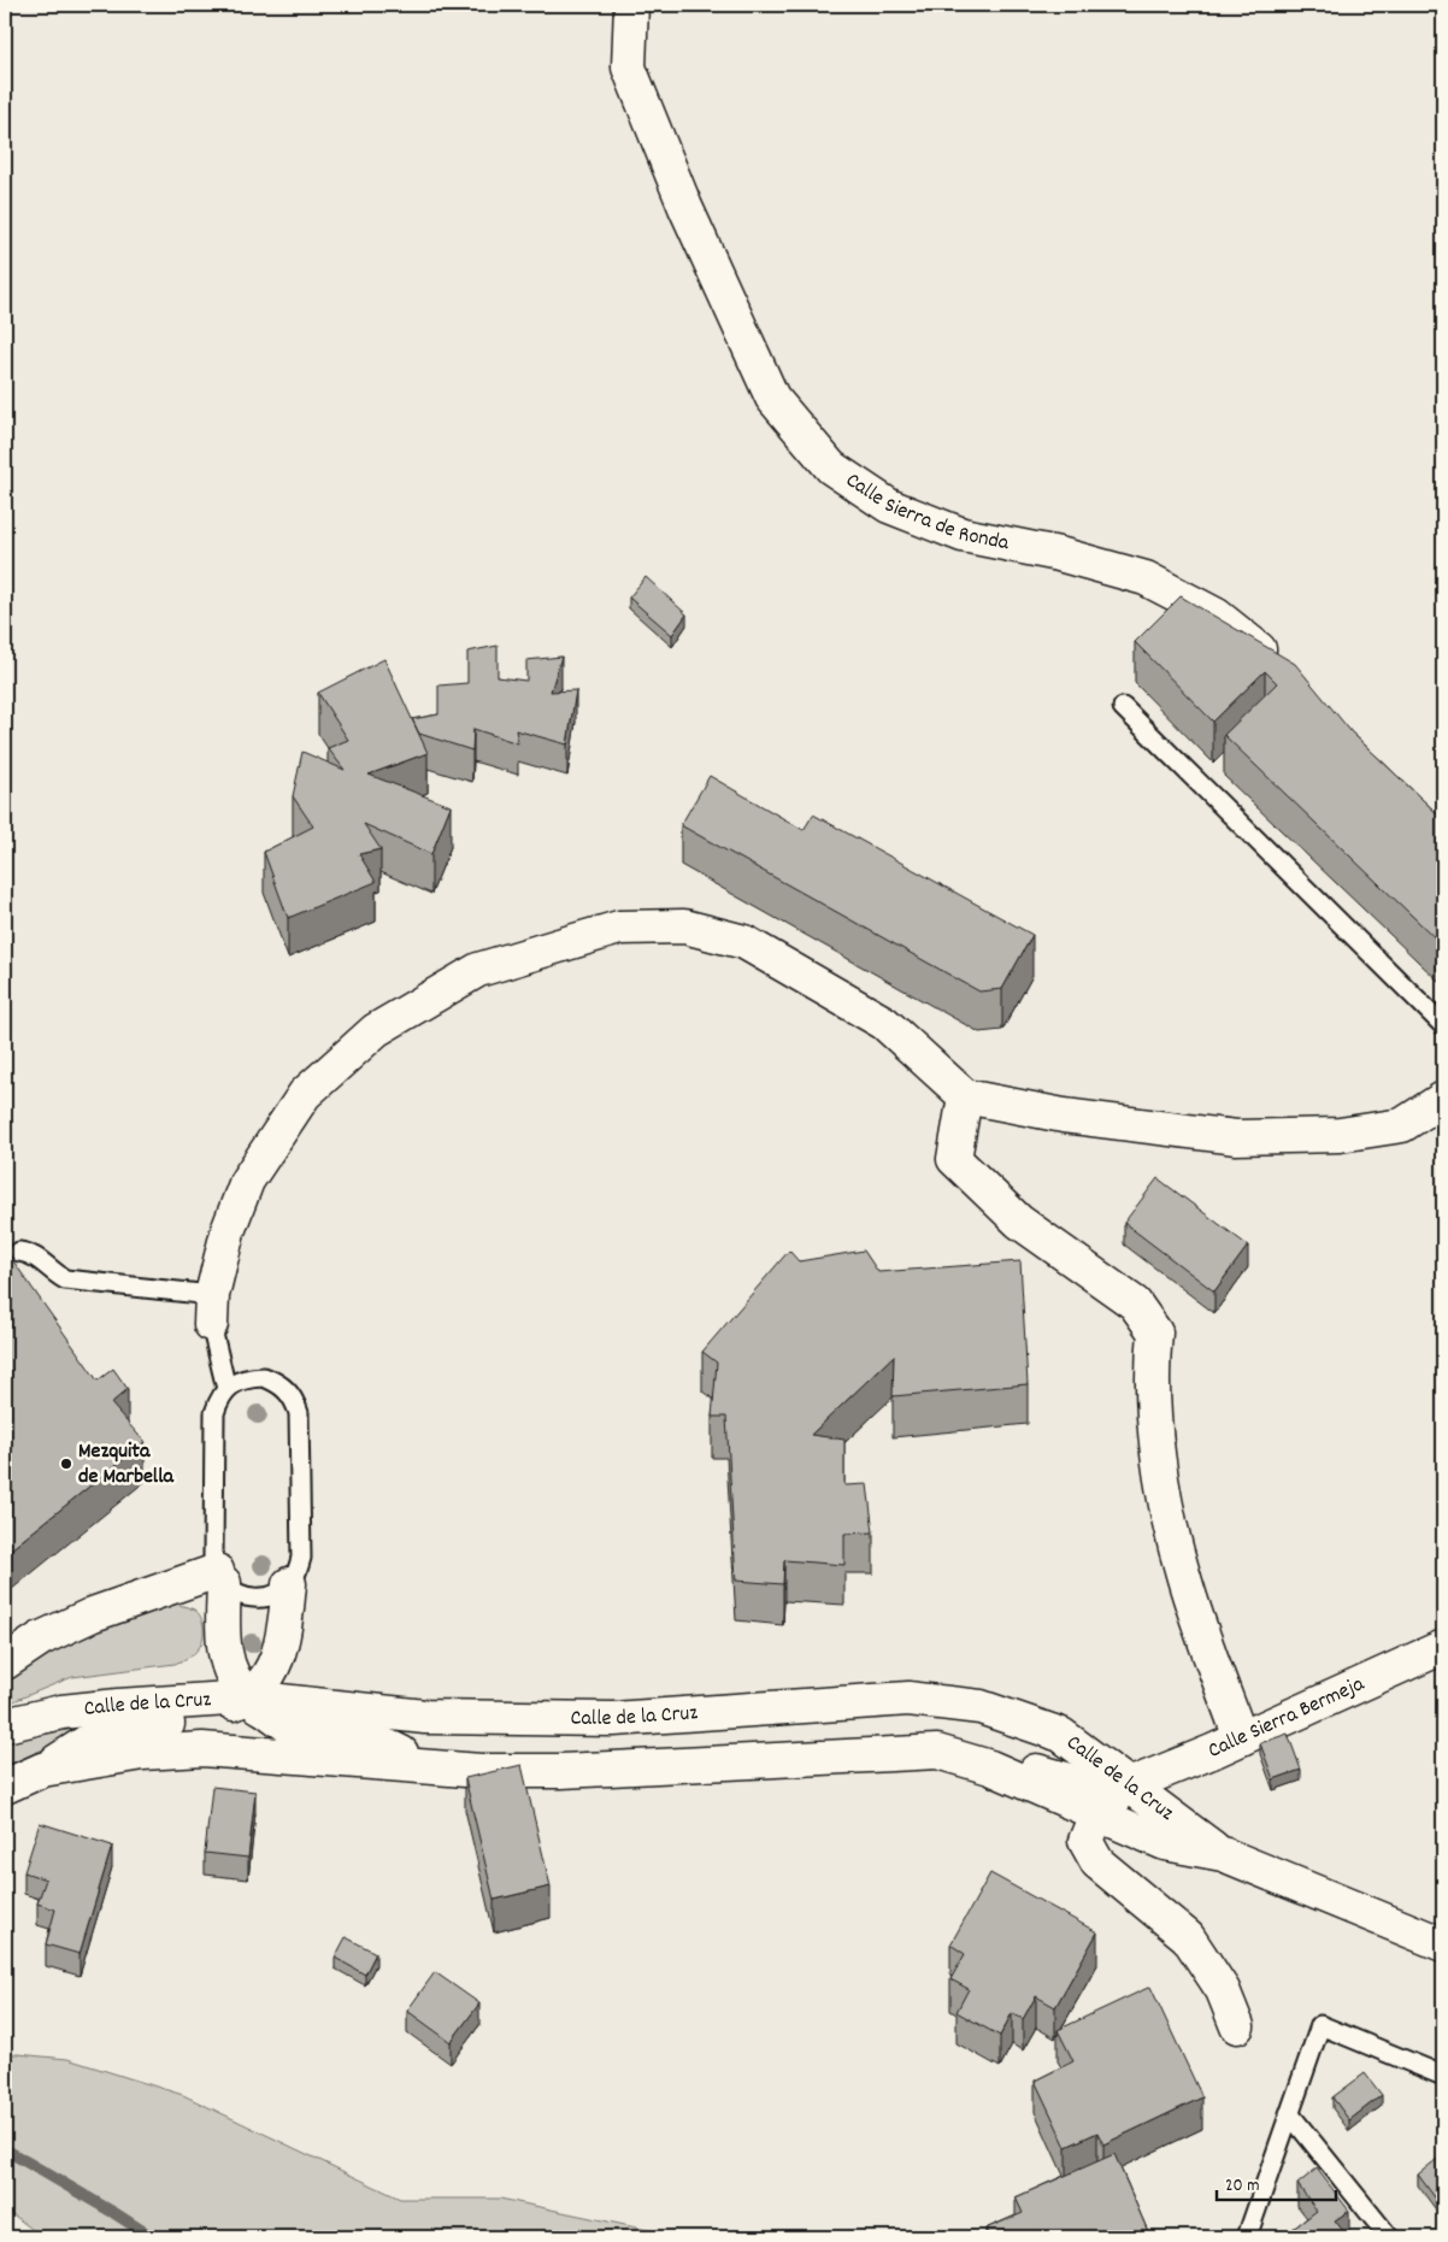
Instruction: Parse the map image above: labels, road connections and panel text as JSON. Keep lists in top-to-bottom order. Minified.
{"streets":{"street":["Calle Sierra de Ronda","Calle de la Cruz","Calle Sierra Bermeja"]},"crossings":[["Calle de la Cruz","Calle Sierra Bermeja"]],"places":["Mezquita de Marbella"],"scale_bar":"20 m"}
